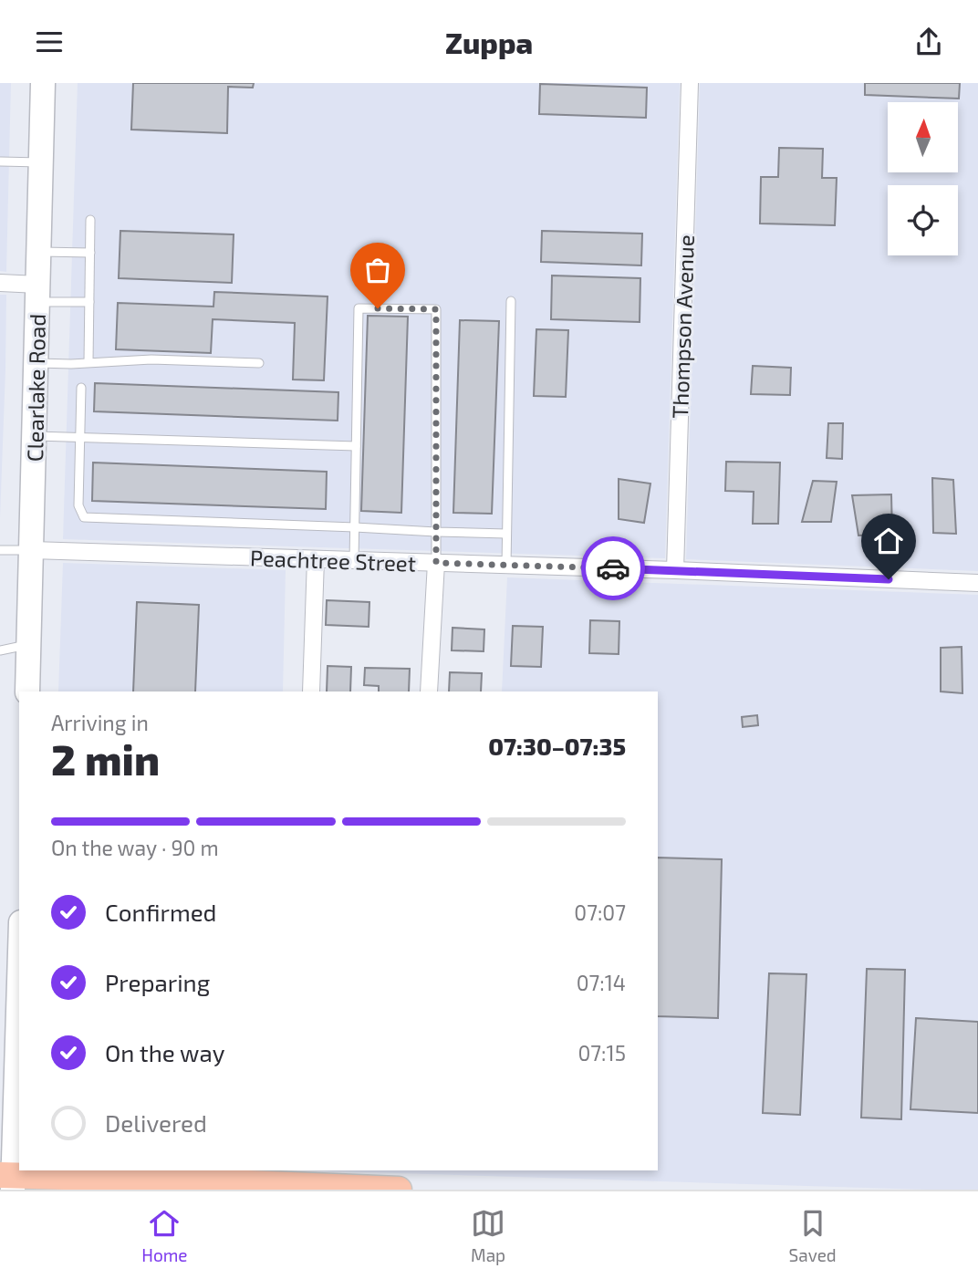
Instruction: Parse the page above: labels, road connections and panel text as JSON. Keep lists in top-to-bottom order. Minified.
{"streets":{"main road":["Clearlake Road"],"street":["Thompson Avenue","Peachtree Street"]},"crossings":[["Thompson Avenue","Peachtree Street"],["Clearlake Road","Peachtree Street"]],"north":"top","page":{"header":"Zuppa","heading":["2 min","Arriving in","07:30–07:35"],"bar":"On the way · 90 m","list":[["Confirmed","07:07"],["Preparing","07:14"],["On the way","07:15"],"Delivered"],"tabs":["Home","Map","Saved"]}}
